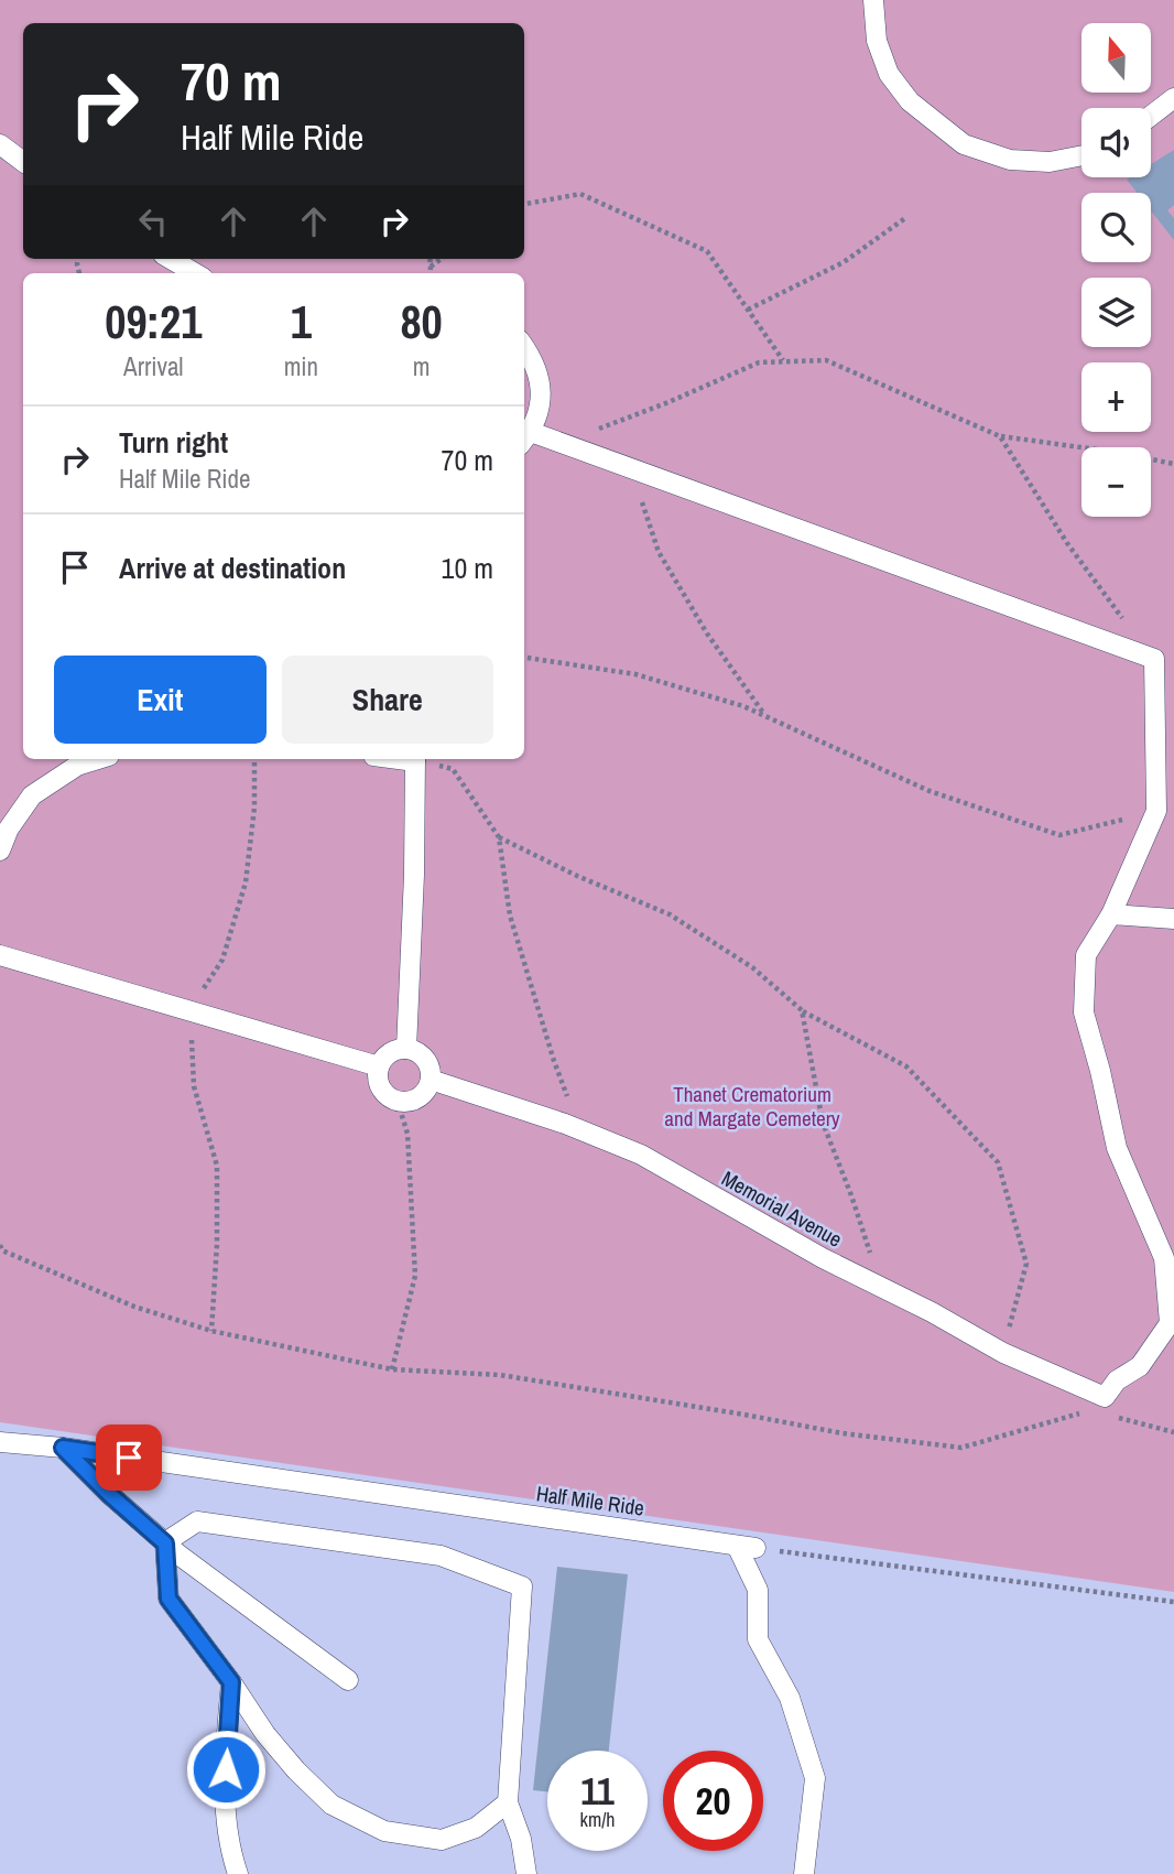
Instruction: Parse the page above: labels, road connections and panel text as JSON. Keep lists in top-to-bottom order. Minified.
{"streets":{"lane":["Memorial Avenue","Half Mile Ride"]},"parks":["Thanet Crematorium and Margate Cemetery"],"north":"top","page":{"map_buttons":["+","−"],"turn":["70 m","Half Mile Ride"],"eta":["09:21","Arrival","1","min","80","m"],"list":[{"name":"Turn right","note":"Half Mile Ride","value":"70 m"},{"name":"Arrive at destination","value":"10 m"}],"buttons":["Exit","Share"],"speed":"11 km/h","limit":"20"}}
